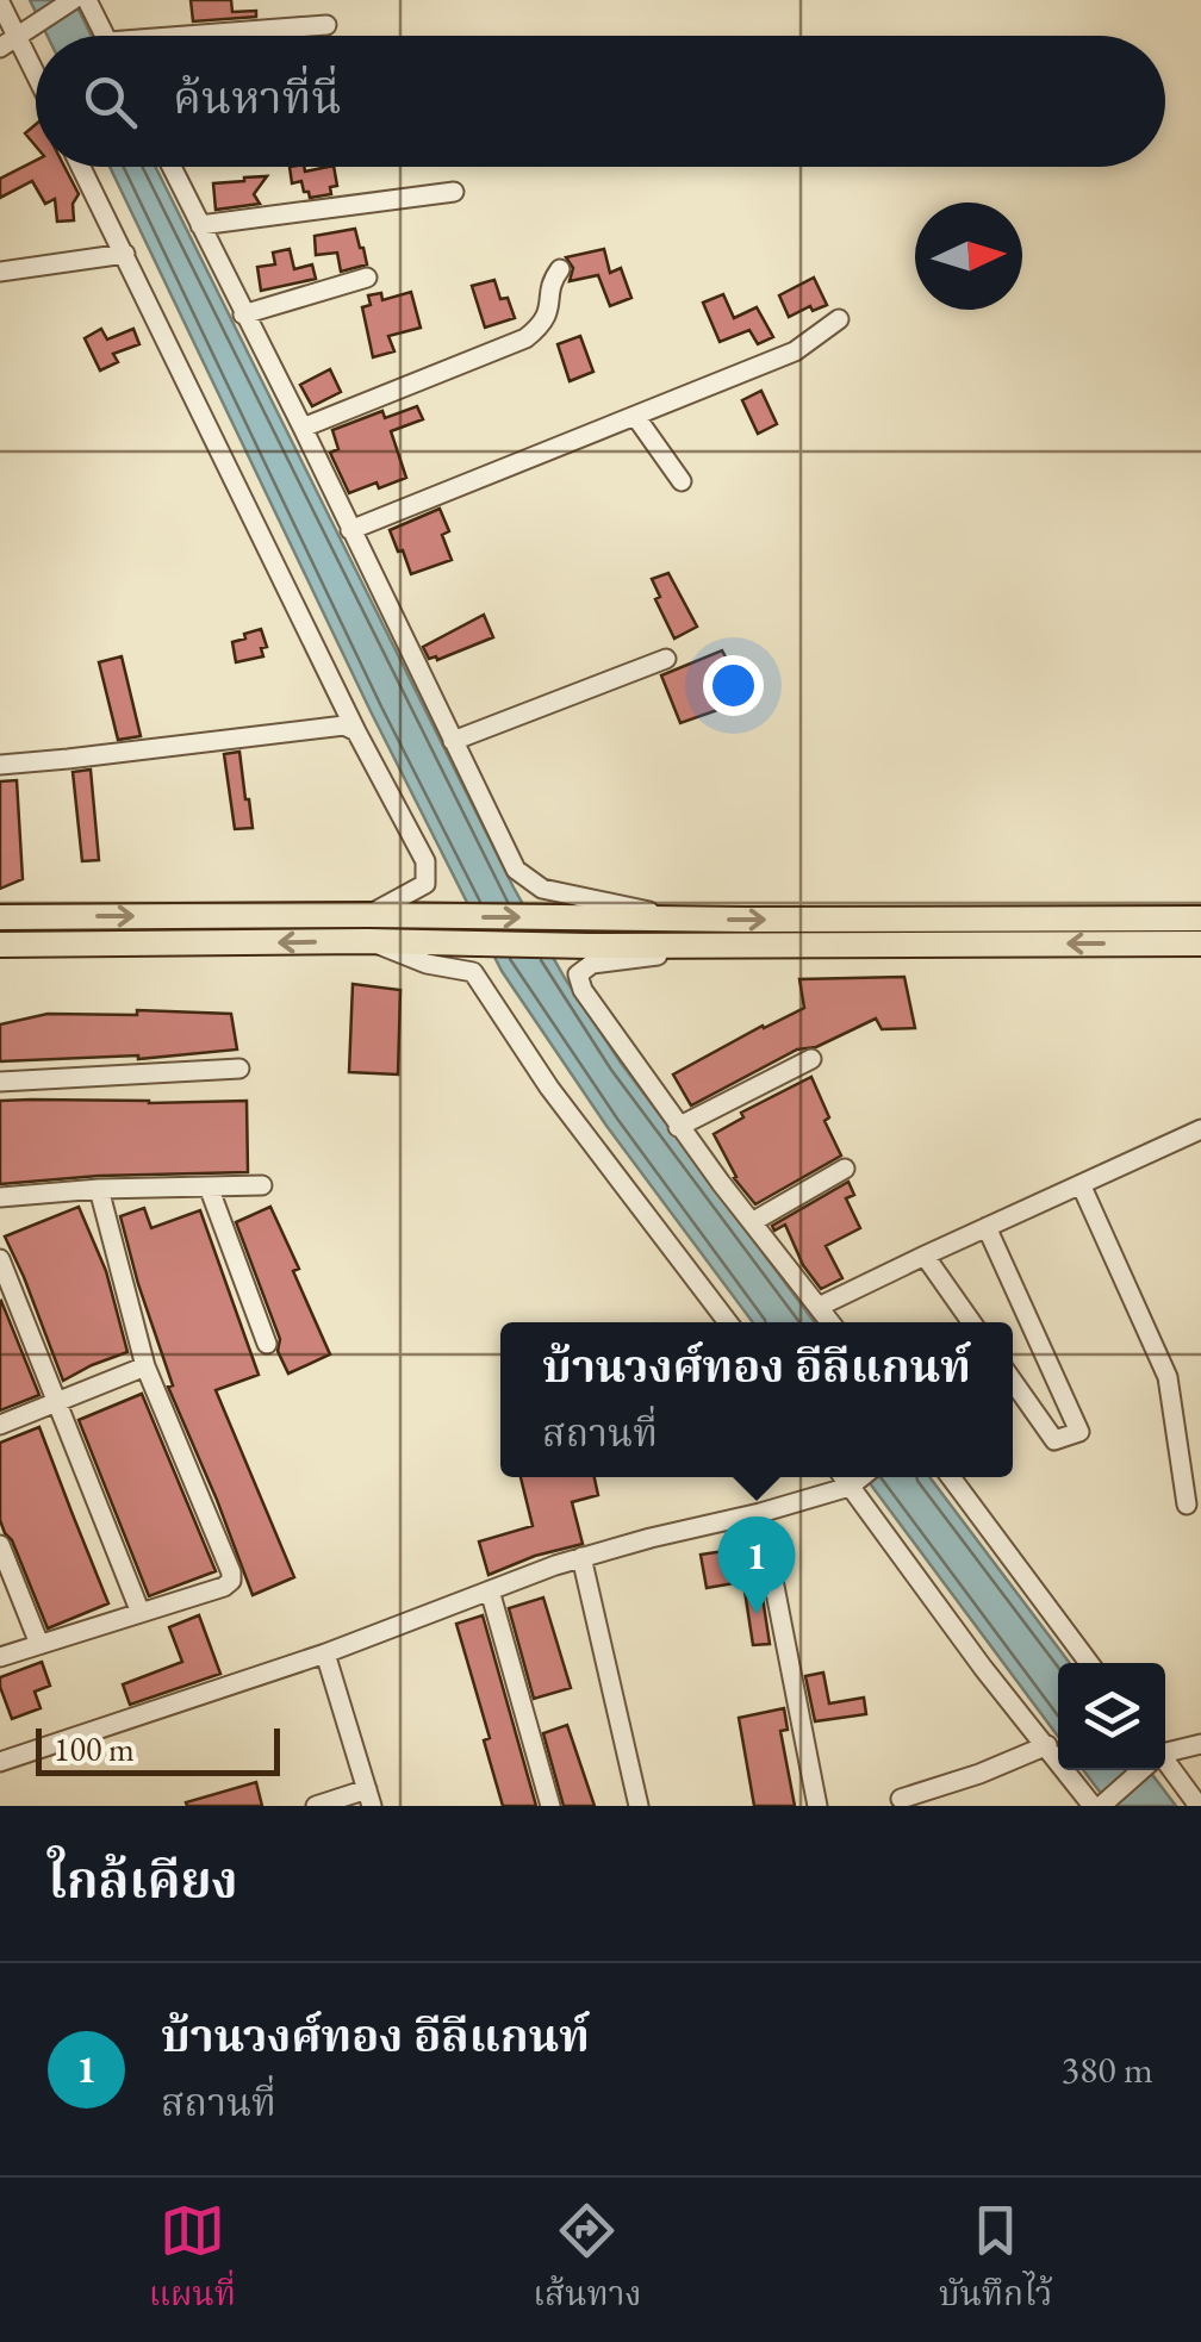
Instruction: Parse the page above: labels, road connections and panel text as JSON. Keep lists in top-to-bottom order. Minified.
{"scale_bar":"100 m","north":"right","page":{"search":"ค้นหาที่นี่","popup":["บ้านวงศ์ทอง อีลีแกนท์","สถานที่"],"pins":"1","scale":"100 m","heading":"ใกล้เคียง","list":[{"mark":"1","name":"บ้านวงศ์ทอง อีลีแกนท์","note":"สถานที่","value":"380 m"}],"nav":["แผนที่","เส้นทาง","บันทึกไว้"]}}
